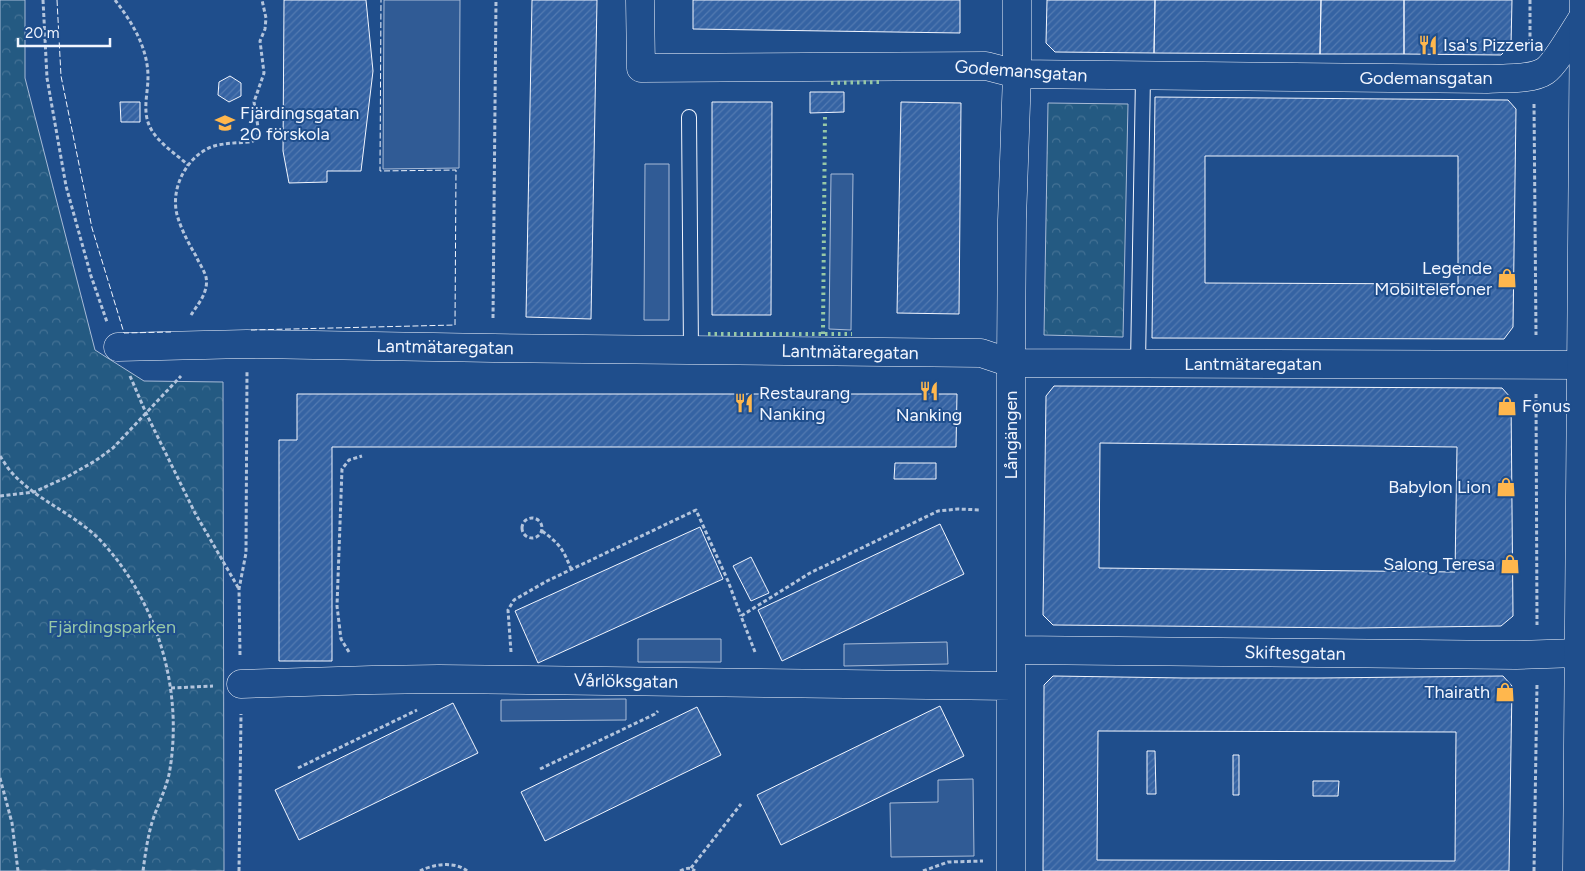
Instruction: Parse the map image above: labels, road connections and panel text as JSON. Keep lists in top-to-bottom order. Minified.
{"streets":{"street":["Godemansgatan","Lantmätaregatan","Långängen","Skiftesgatan","Vårlöksgatan"]},"crossings":[["Godemansgatan","Långängen"],["Lantmätaregatan","Långängen"],["Långängen","Skiftesgatan"],["Långängen","Vårlöksgatan"]],"parks":["Fjärdingsparken"],"places":{"restaurant":["Isa's Pizzeria","Nanking","Restaurang Nanking"],"school or university":["Fjärdingsgatan 20 förskola"],"shop":["Legende Mobiltelefoner","Fonus","Babylon Lion","Salong Teresa","Thairath"]},"scale_bar":"20 m"}
